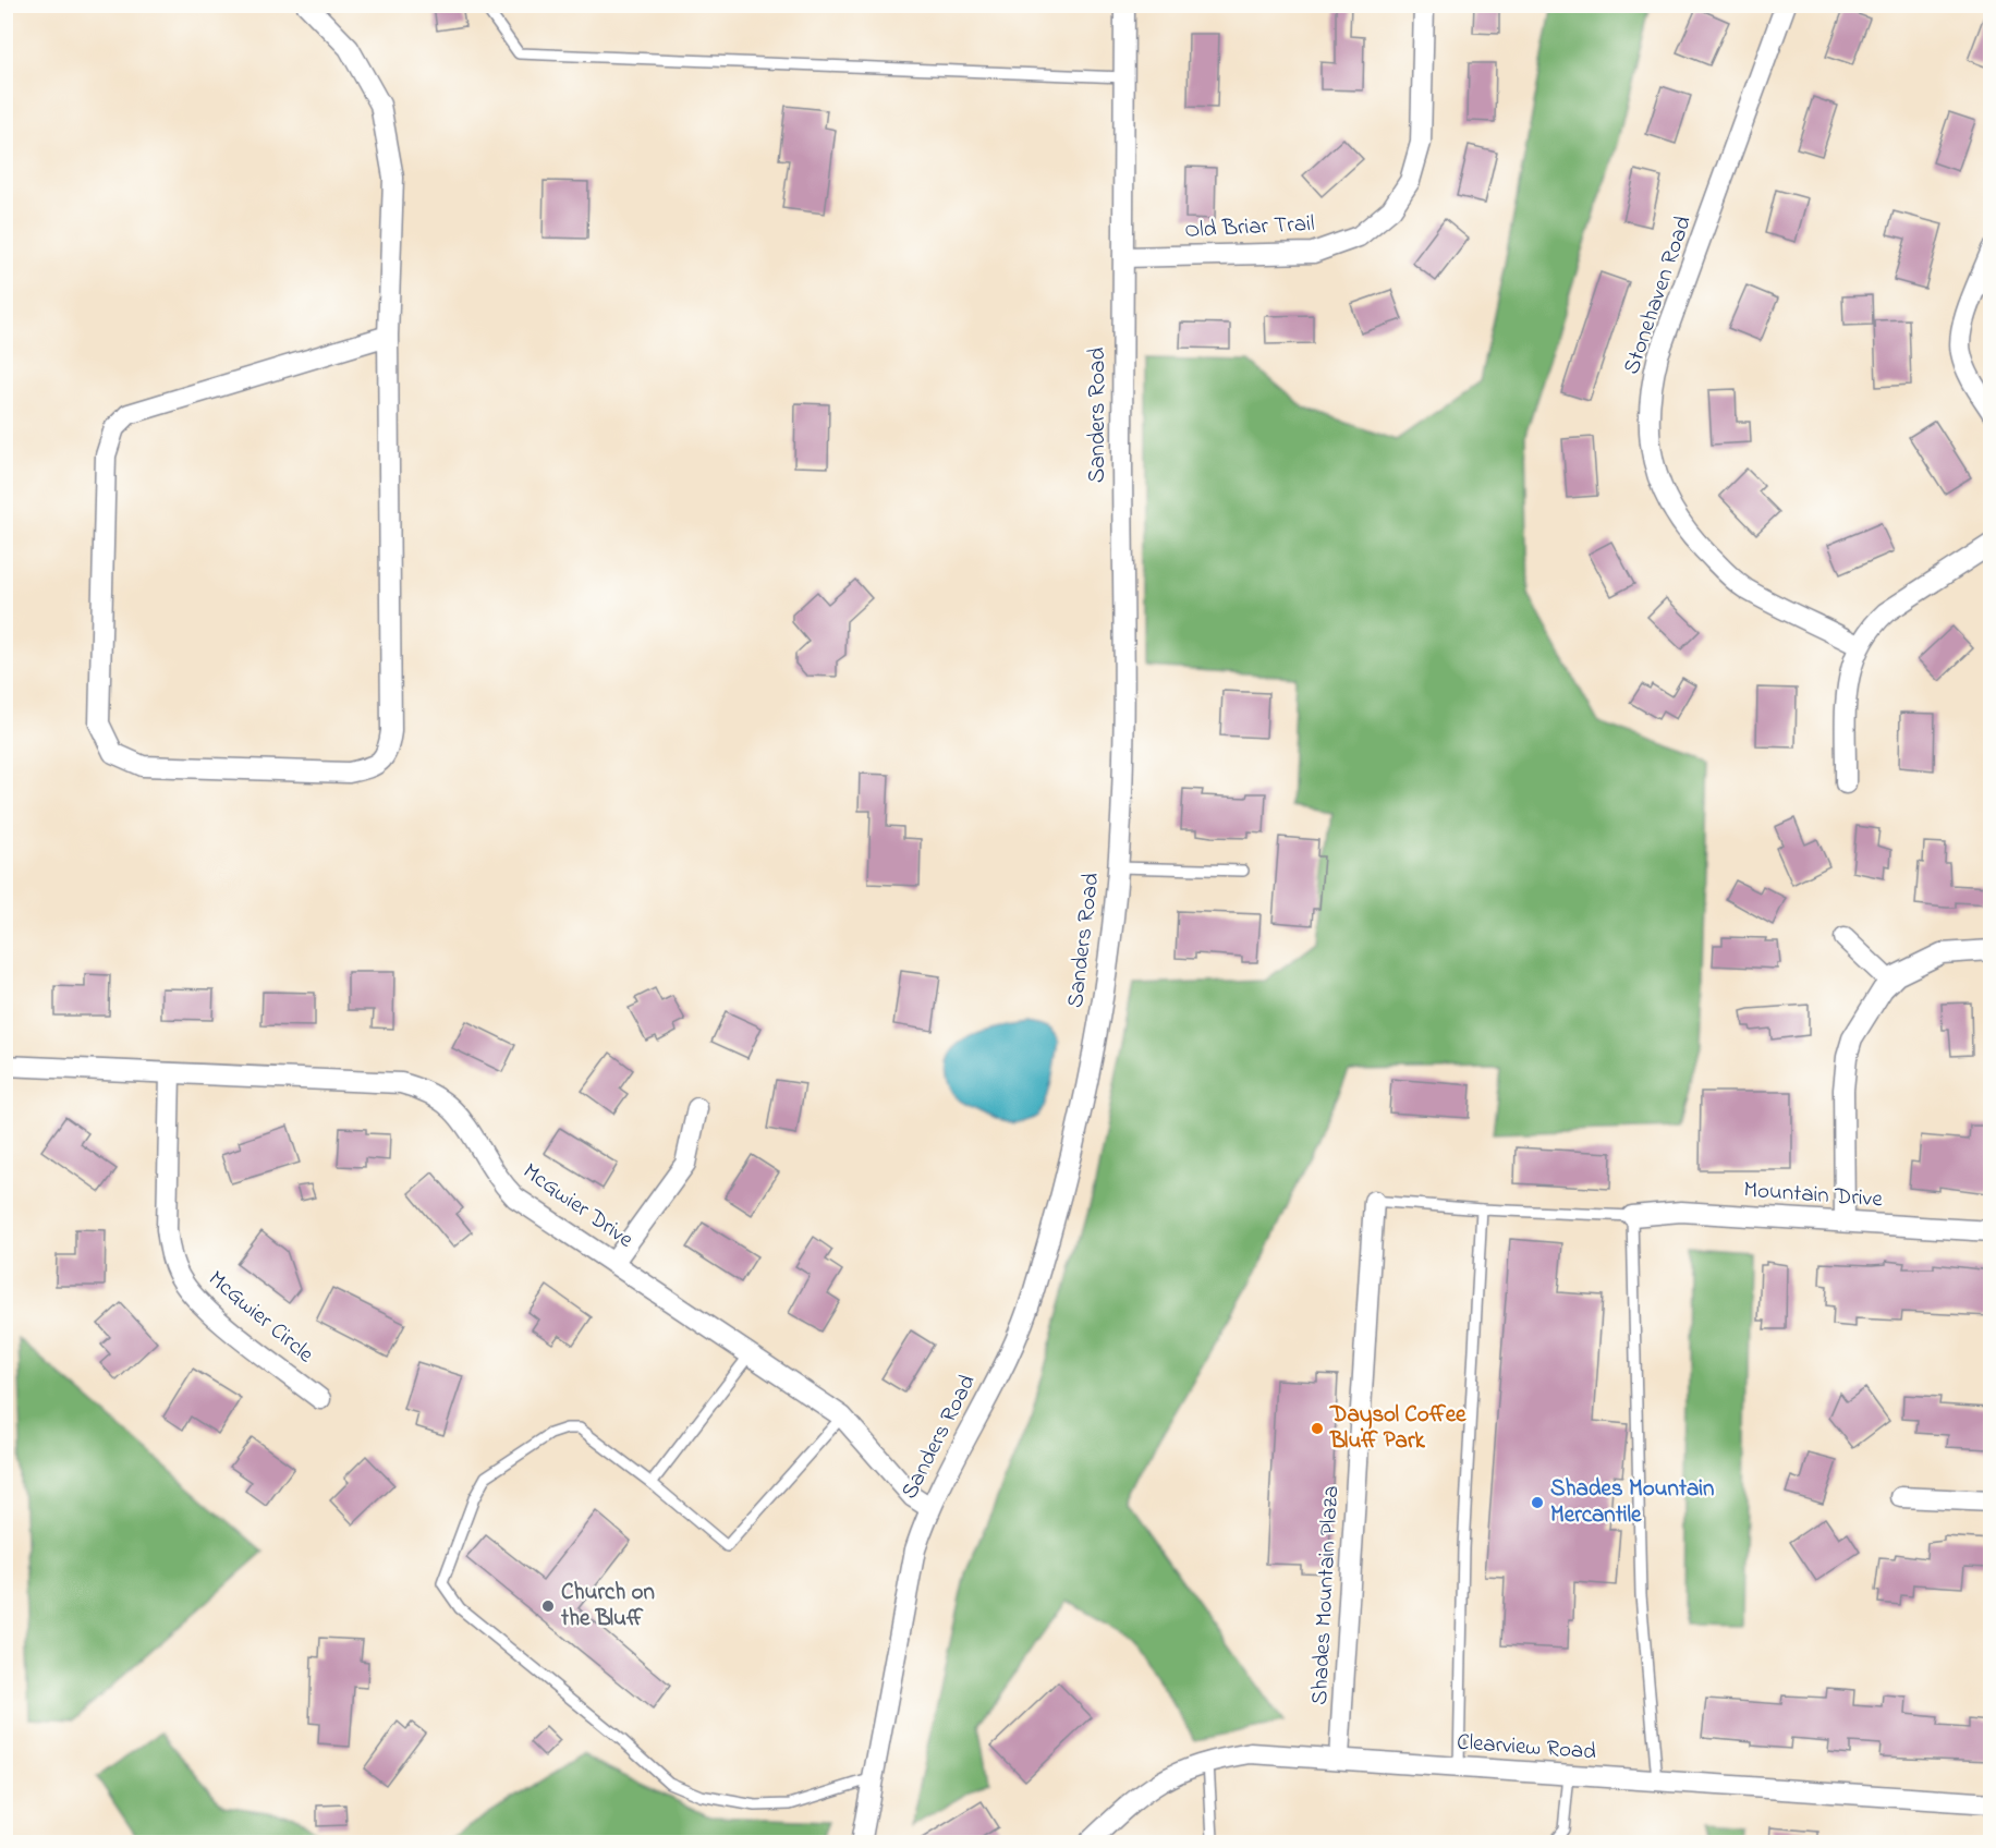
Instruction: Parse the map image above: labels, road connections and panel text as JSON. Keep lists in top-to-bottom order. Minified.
{"streets":{"street":["Old Briar Trail","Stonehaven Road","Sanders Road","Mountain Drive","McGwier Drive","McGwier Circle","Shades Mountain Plaza","Clearview Road"]},"crossings":[["Old Briar Trail","Sanders Road"],["Sanders Road","McGwier Drive"],["McGwier Drive","McGwier Circle"],["Shades Mountain Plaza","Clearview Road"]],"places":["Daysol Coffee Bluff Park","Shades Mountain Mercantile","Church on the Bluff"]}
